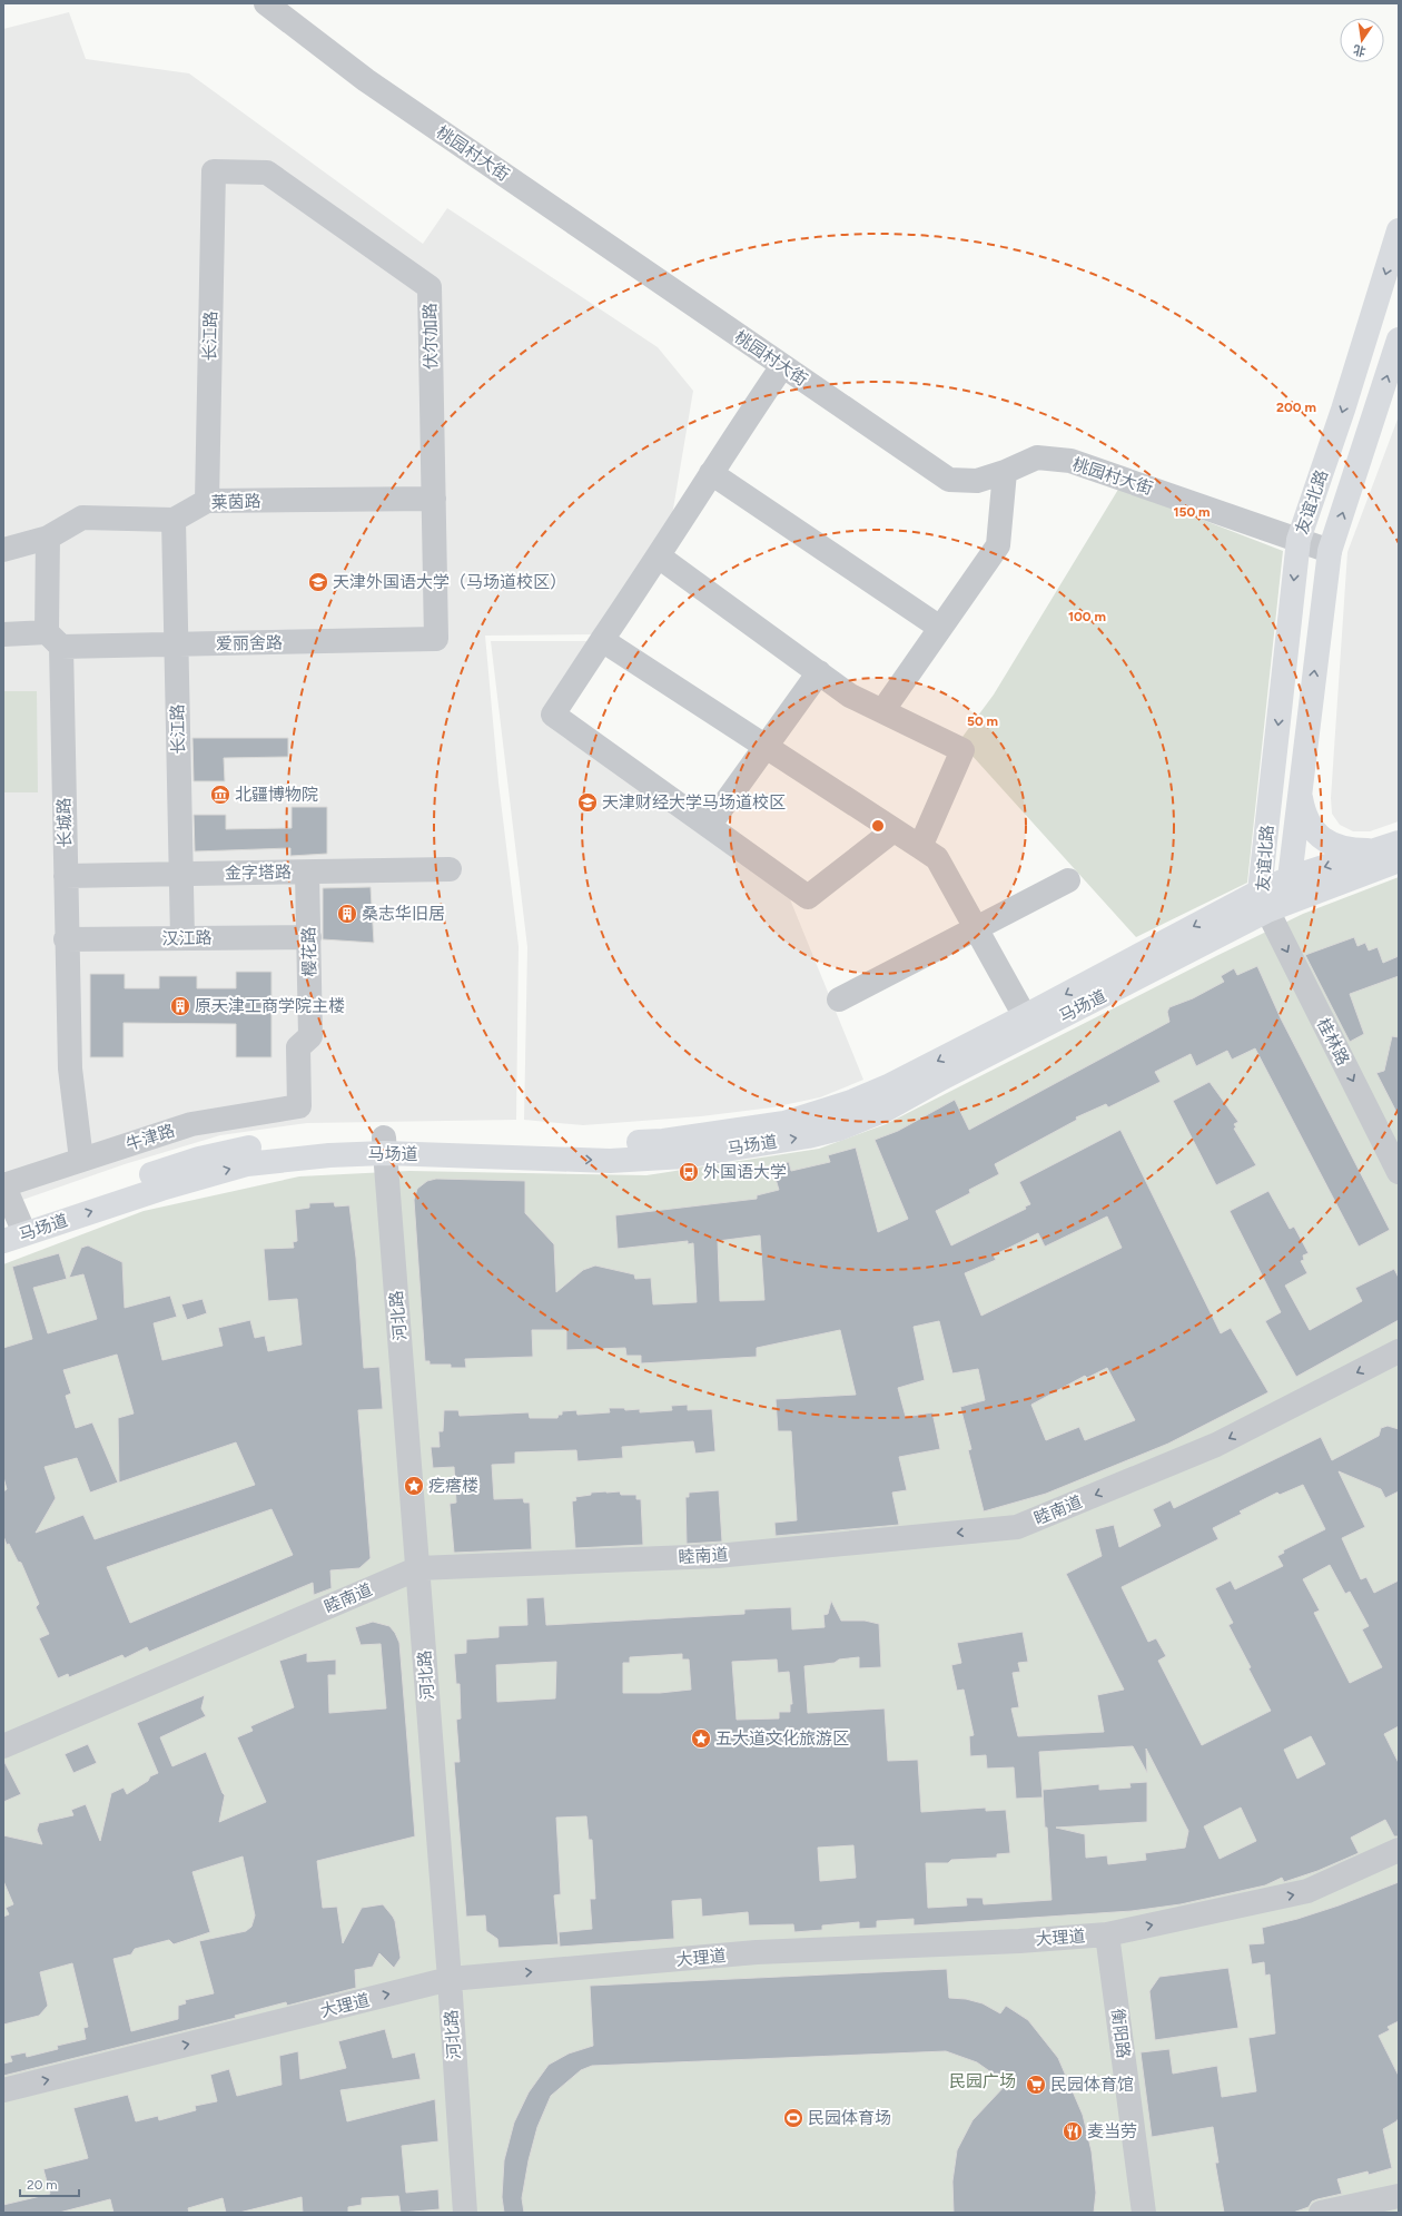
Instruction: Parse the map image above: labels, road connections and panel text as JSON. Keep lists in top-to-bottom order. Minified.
{"streets":{"main road":["友谊北路","马场道"],"street":["桃园村大街","长江路","伏尔加路","莱茵路","爱丽舍路","长城路","金字塔路","汉江路","樱花路","桂林路","牛津路","河北路","睦南道","大理道","衡阳路"]},"crossings":[["桃园村大街","友谊北路"],["长江路","伏尔加路"],["长江路","莱茵路"],["长江路","爱丽舍路"],["长江路","金字塔路"],["长江路","汉江路"],["伏尔加路","莱茵路"],["伏尔加路","爱丽舍路"],["友谊北路","马场道"],["友谊北路","桂林路"],["爱丽舍路","长城路"],["长城路","金字塔路"],["长城路","汉江路"],["长城路","牛津路"],["金字塔路","樱花路"],["汉江路","樱花路"],["樱花路","牛津路"],["马场道","桂林路"],["马场道","河北路"],["河北路","睦南道"],["河北路","大理道"],["大理道","衡阳路"]],"one_way":["桂林路","睦南道","大理道"],"parks":["民园广场"],"places":{"school or university":["天津外国语大学（马场道校区）","天津财经大学马场道校区"],"museum":["北疆博物院"],"building":["桑志华旧居","原天津工商学院主楼"],"bus stop":["外国语大学"],"place":["疙瘩楼","五大道文化旅游区"],"supermarket":["民园体育馆"],"sports":["民园体育场"],"restaurant":["麦当劳"]},"scale_bar":"20 m","north":"bottom","rings":["200 m","150 m","100 m","50 m"]}
